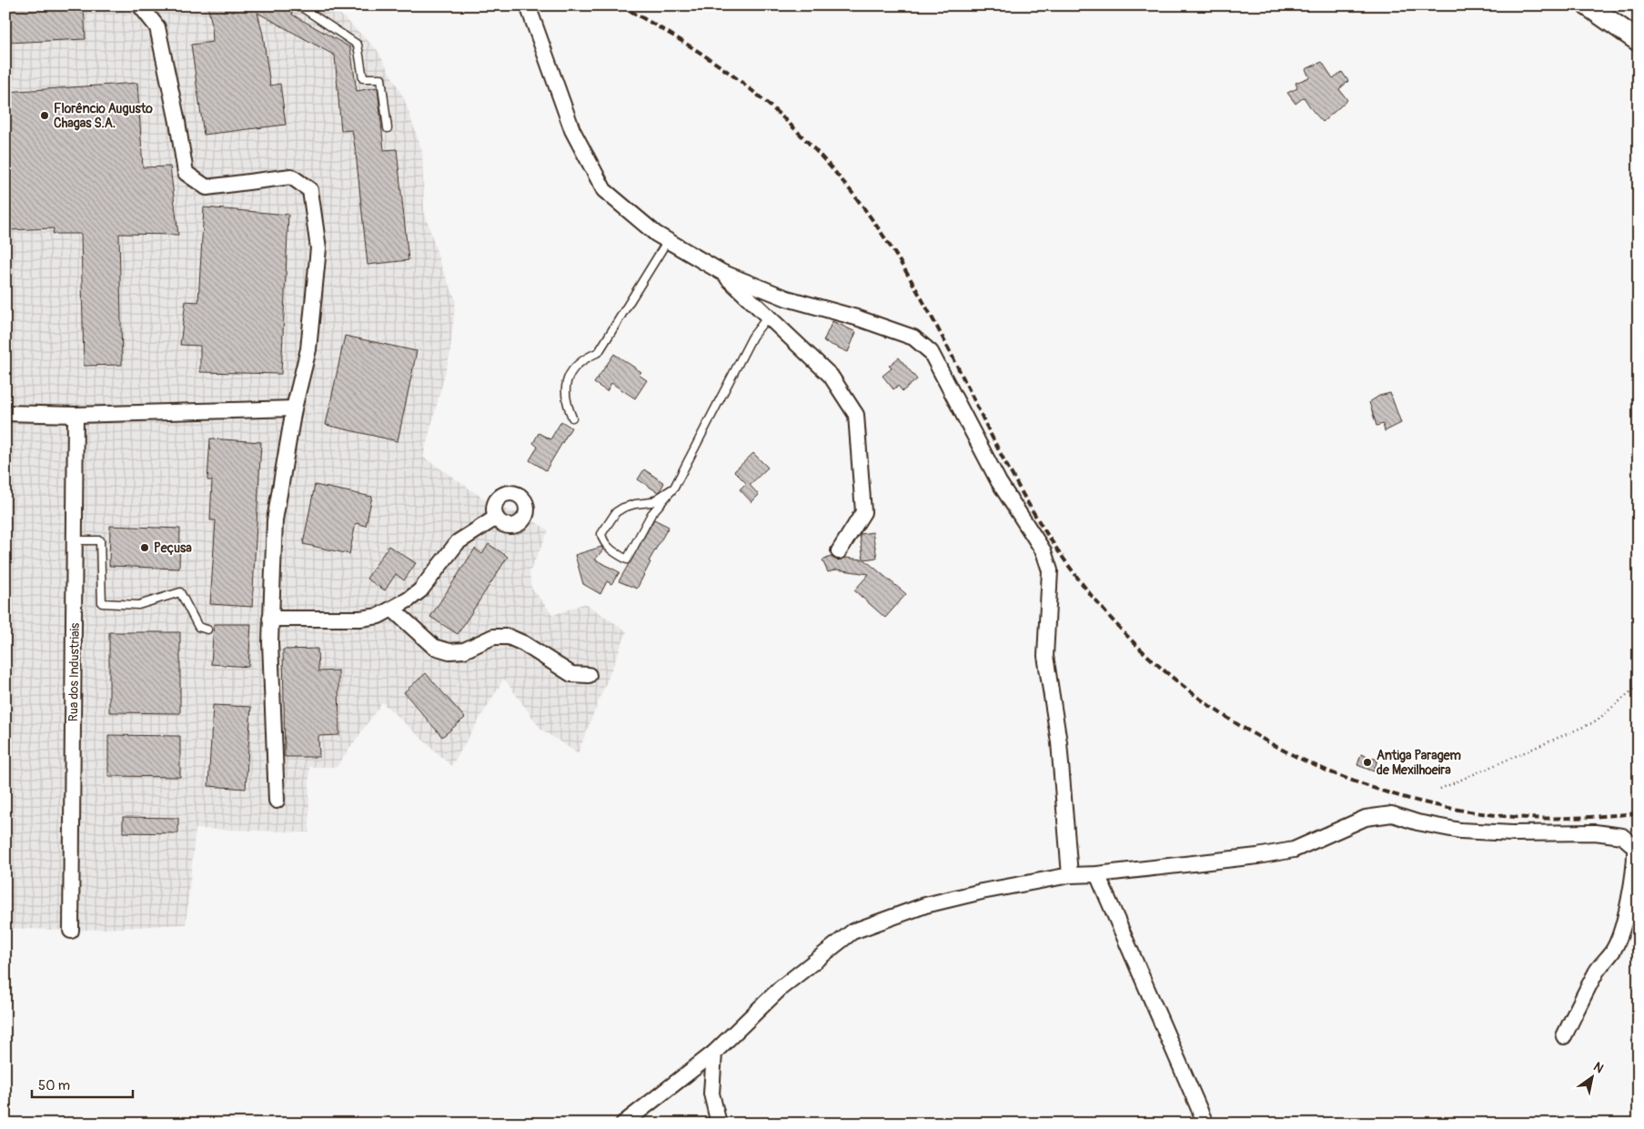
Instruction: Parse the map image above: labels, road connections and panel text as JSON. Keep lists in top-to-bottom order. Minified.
{"streets":{"street":["Rua dos Industriais"]},"places":["Florêncio Augusto Chagas S.A.","Peçusa","Antiga Paragem de Mexilhoeira"],"scale_bar":"50 m","north":"top right"}
